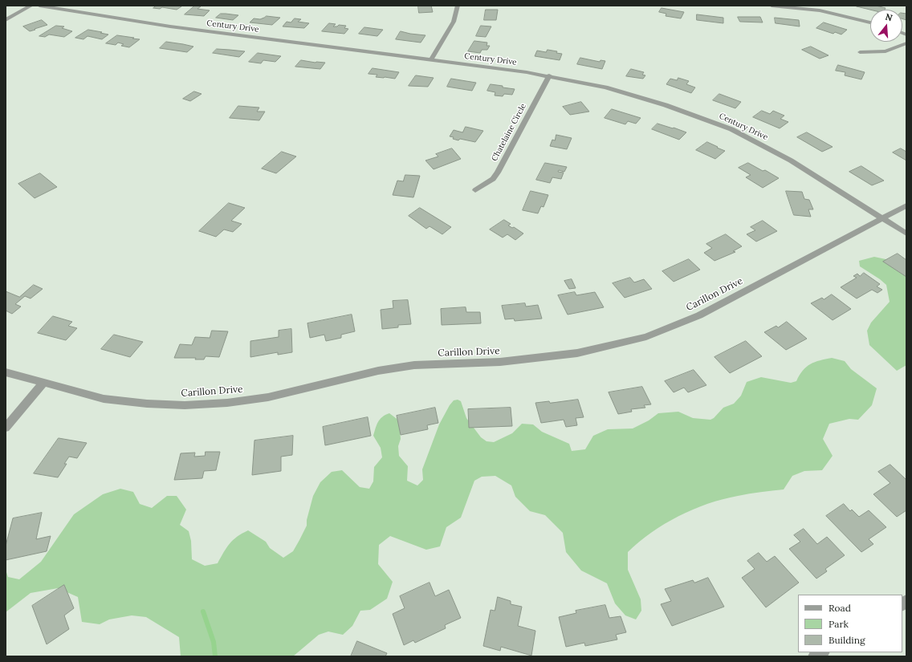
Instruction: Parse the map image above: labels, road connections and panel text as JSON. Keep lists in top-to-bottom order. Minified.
{"streets":{"street":["Century Drive","Chatelaine Circle","Carillon Drive"]},"crossings":[["Century Drive","Chatelaine Circle"],["Century Drive","Carillon Drive"]],"legend":["Road","Park","Building"],"north":"top"}
